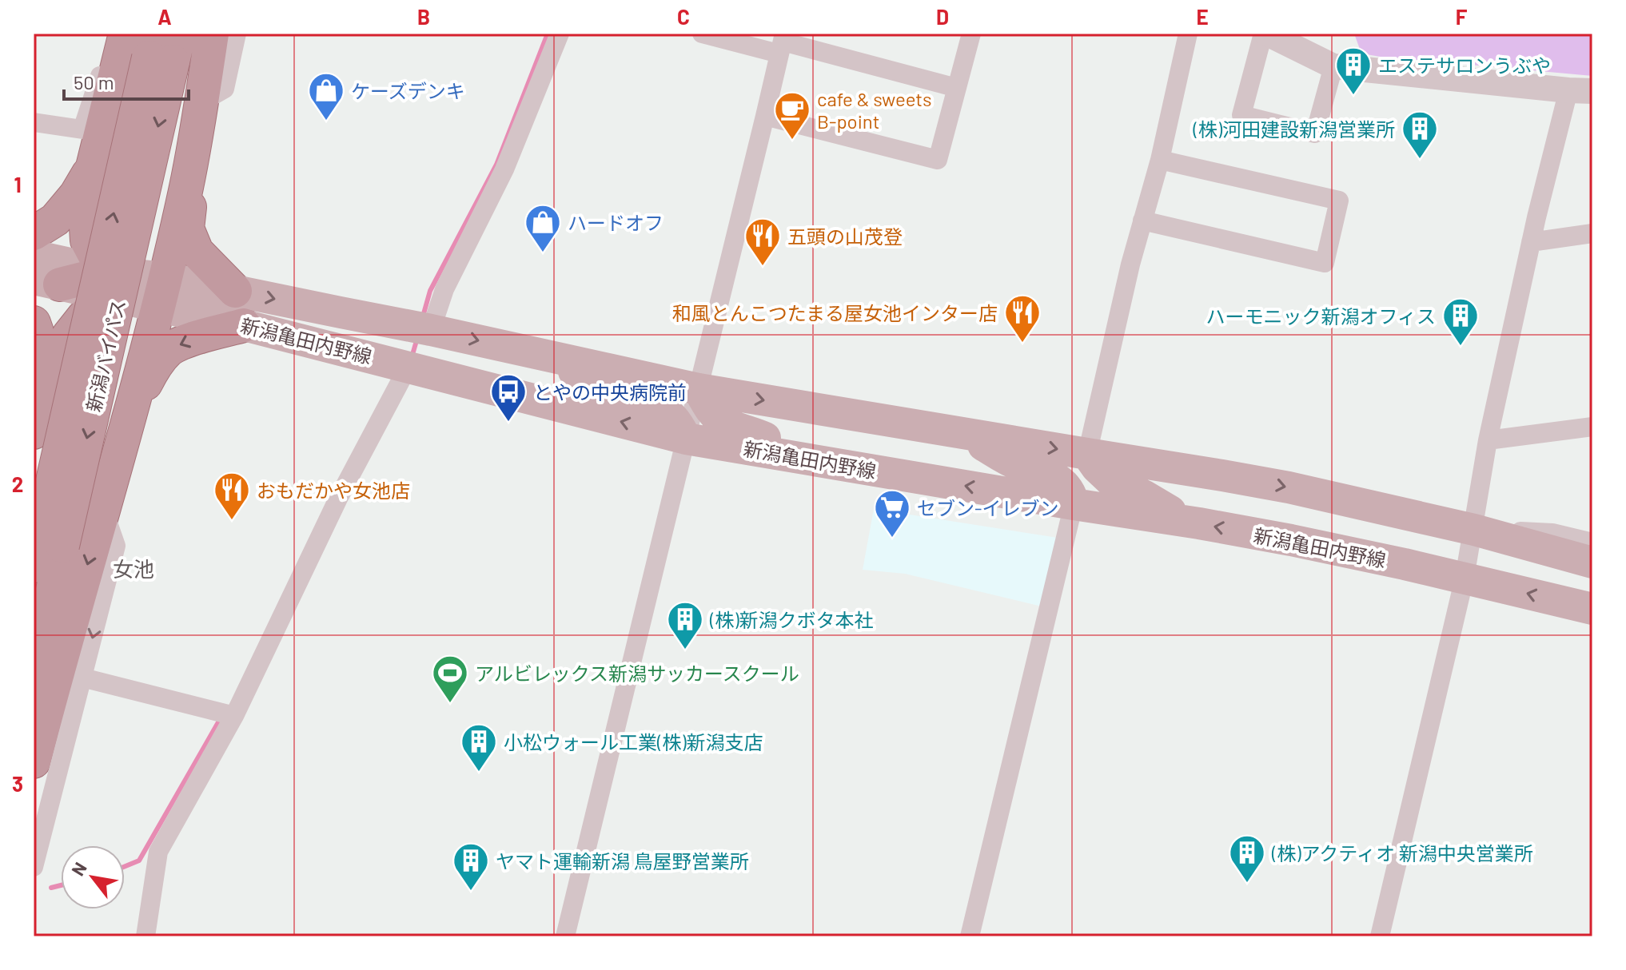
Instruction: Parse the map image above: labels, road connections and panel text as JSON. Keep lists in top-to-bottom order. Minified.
{"streets":{"highway":["新潟バイパス"],"main road":["新潟亀田内野線"]},"districts":["女池"],"places":{"building":["エステサロンうぶや","(株)河田建設新潟営業所","ハーモニック新潟オフィス","(株)新潟クボタ本社","小松ウォール工業(株)新潟支店","(株)アクティオ 新潟中央営業所","ヤマト運輸新潟 鳥屋野営業所"],"shop":["ケーズデンキ","ハードオフ"],"cafe":["cafe & sweets B-point"],"restaurant":["五頭の山茂登","和風とんこつたまる屋女池インター店","おもだかや女池店"],"bus stop":["とやの中央病院前"],"supermarket":["セブン-イレブン"],"sports":["アルビレックス新潟サッカースクール"]},"scale_bar":"50 m","north":"top left","grid":{"columns":["A","B","C","D","E","F"],"rows":["1","2","3"]}}
